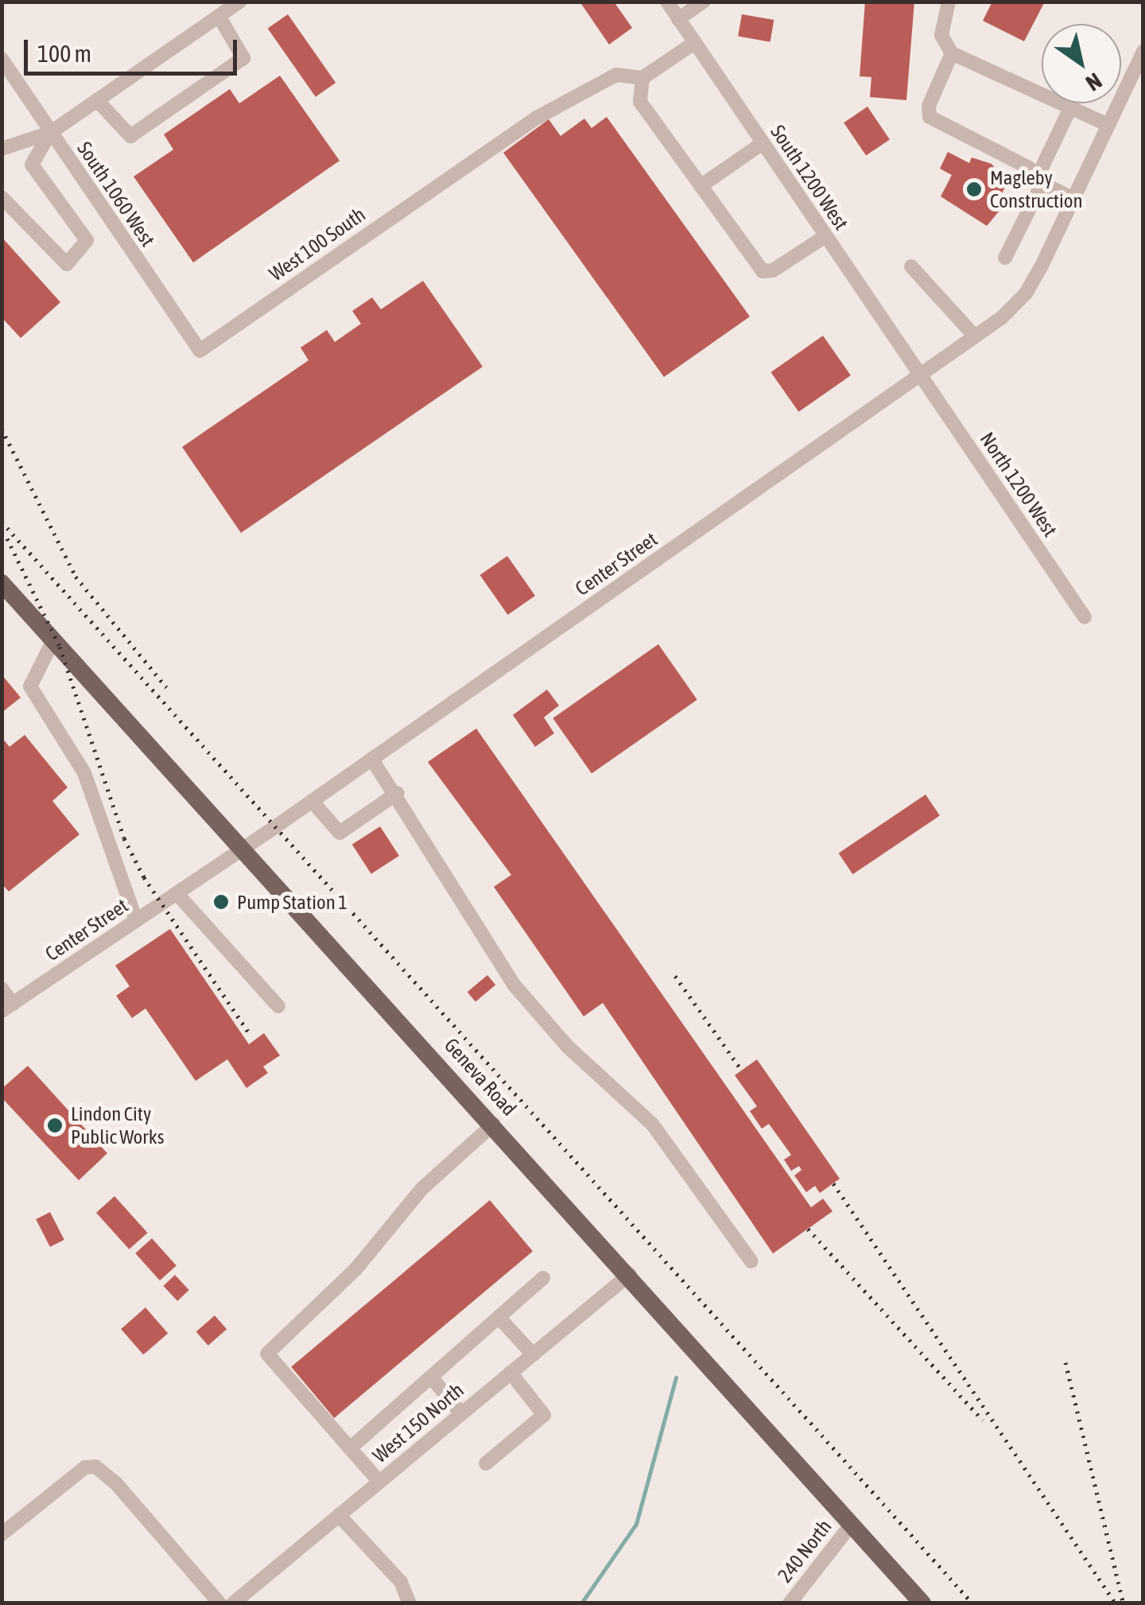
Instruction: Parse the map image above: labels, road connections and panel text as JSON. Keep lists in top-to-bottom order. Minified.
{"streets":{"main road":["Geneva Road"],"street":["South 1200 West","South 1060 West","West 100 South","North 1200 West","Center Street","West 150 North","240 North"]},"crossings":[["South 1200 West","North 1200 West"],["South 1200 West","Center Street"],["South 1060 West","West 100 South"],["North 1200 West","Center Street"],["Center Street","Geneva Road"],["Geneva Road","West 150 North"],["Geneva Road","240 North"]],"places":["Magleby Construction","Pump Station 1","Lindon City Public Works"],"scale_bar":"100 m","north":"bottom right"}
